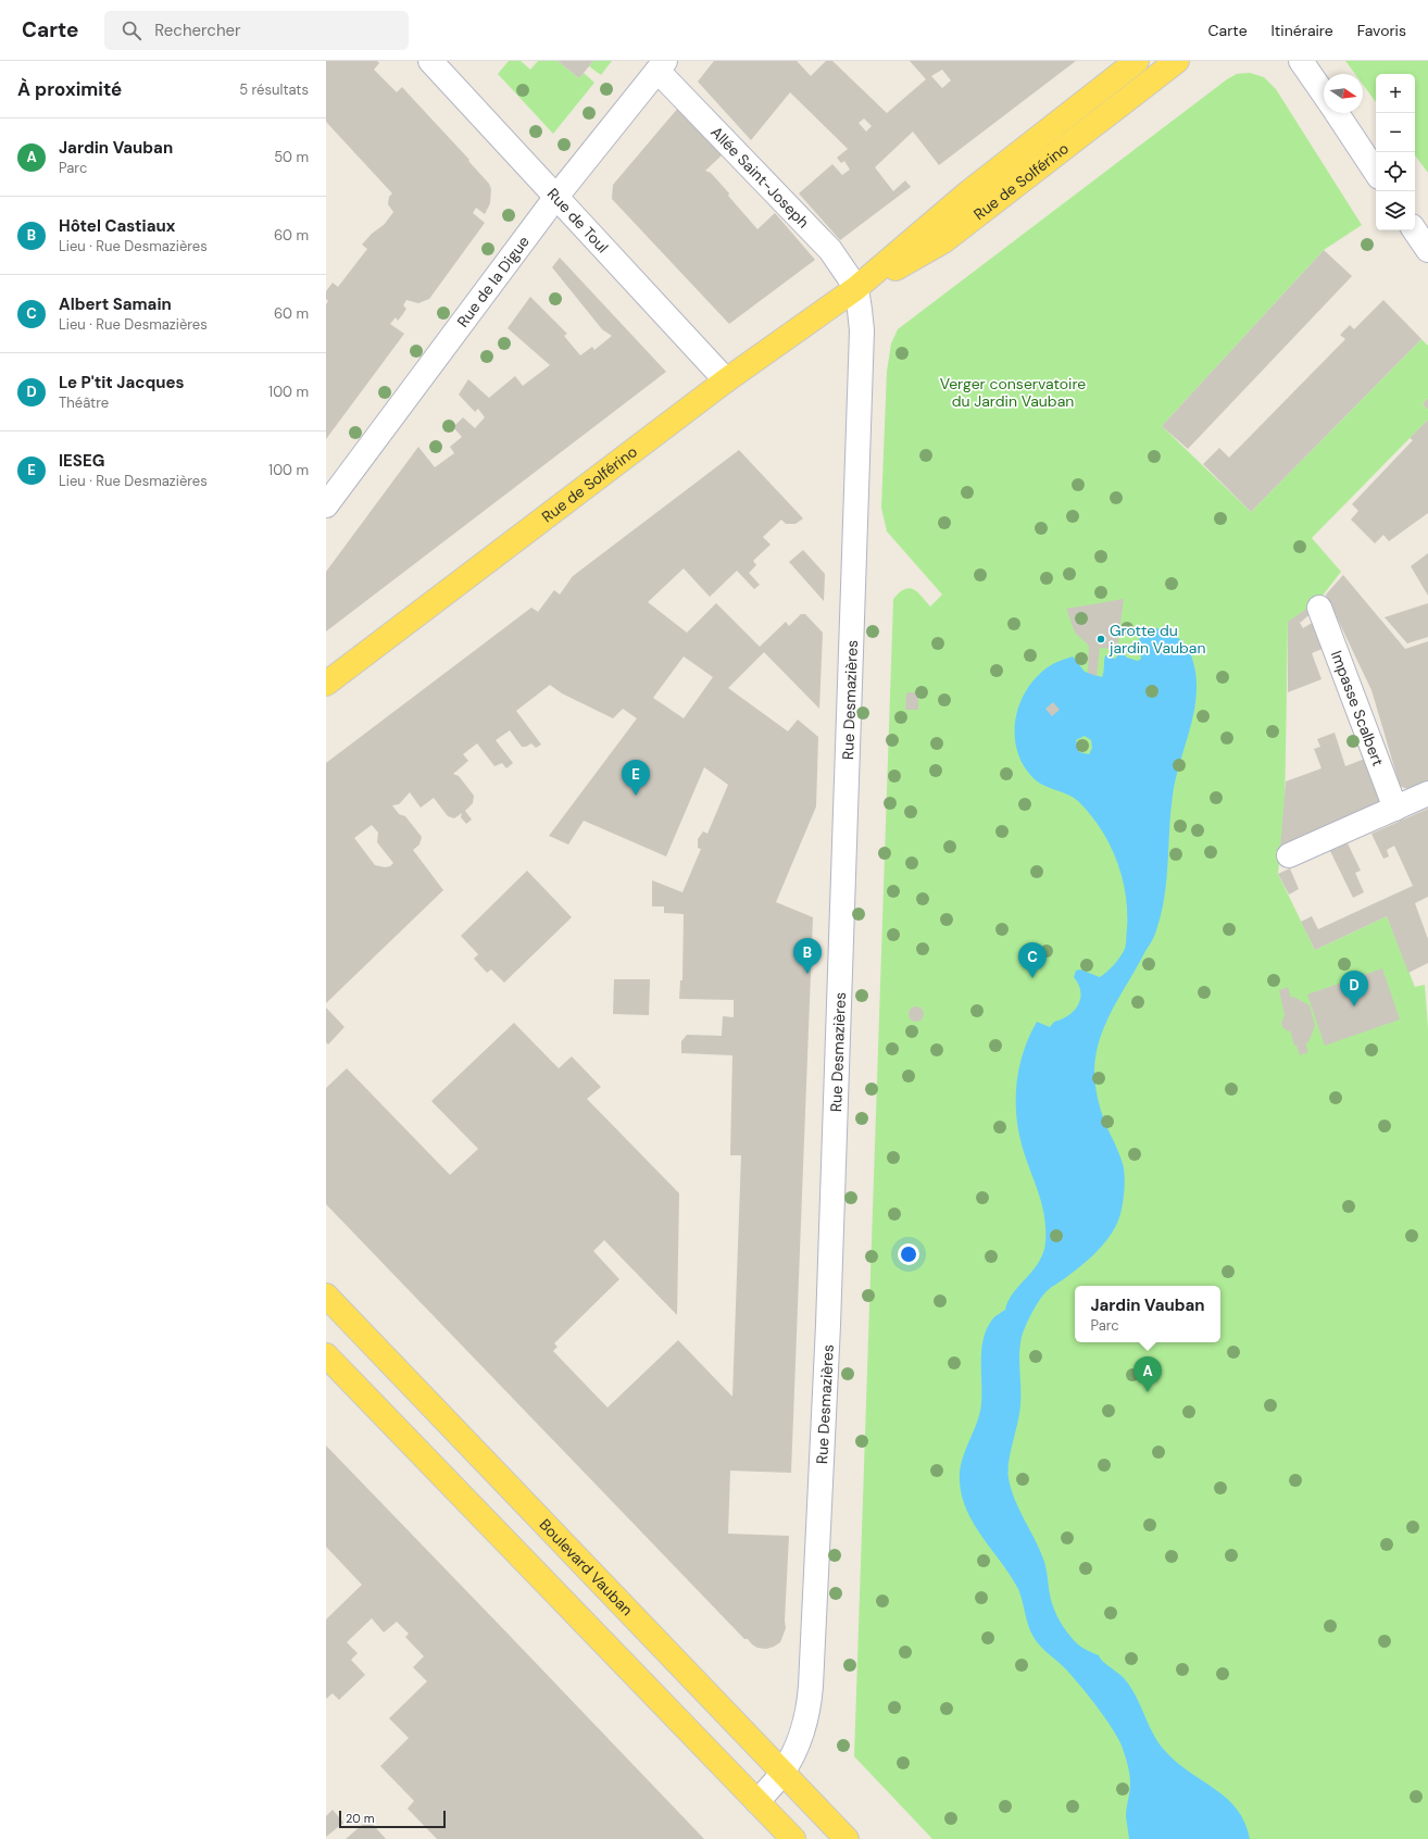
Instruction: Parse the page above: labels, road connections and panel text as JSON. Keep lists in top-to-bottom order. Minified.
{"streets":{"main road":["Rue de Solférino","Boulevard Vauban"],"street":["Allée Saint-Joseph","Rue de Toul","Rue de la Digue","Rue Desmazières","Impasse Scalbert"]},"crossings":[["Allée Saint-Joseph","Rue de Solférino"],["Allée Saint-Joseph","Rue de la Digue"],["Allée Saint-Joseph","Rue Desmazières"],["Rue de Solférino","Rue de Toul"],["Rue de Solférino","Rue Desmazières"],["Rue de Toul","Rue de la Digue"],["Rue Desmazières","Boulevard Vauban"]],"parks":["Verger conservatoire du Jardin Vauban"],"places":["Grotte du jardin Vauban"],"scale_bar":"20 m","north":"right","page":{"header":"Carte","search":"Rechercher","nav":["Carte","Itinéraire","Favoris"],"heading":["À proximité","5 résultats"],"map_buttons":["+","−"],"list":[{"mark":"A","name":"Jardin Vauban","note":"Parc","value":"50 m"},{"mark":"B","name":"Hôtel Castiaux","note":"Lieu · Rue Desmazières","value":"60 m"},{"mark":"C","name":"Albert Samain","note":"Lieu · Rue Desmazières","value":"60 m"},{"mark":"D","name":"Le P'tit Jacques","note":"Théâtre","value":"100 m"},{"mark":"E","name":"IESEG","note":"Lieu · Rue Desmazières","value":"100 m"}],"pins":["E","B","C","D","A"],"popup":["Jardin Vauban","Parc"],"scale":"20 m"}}
